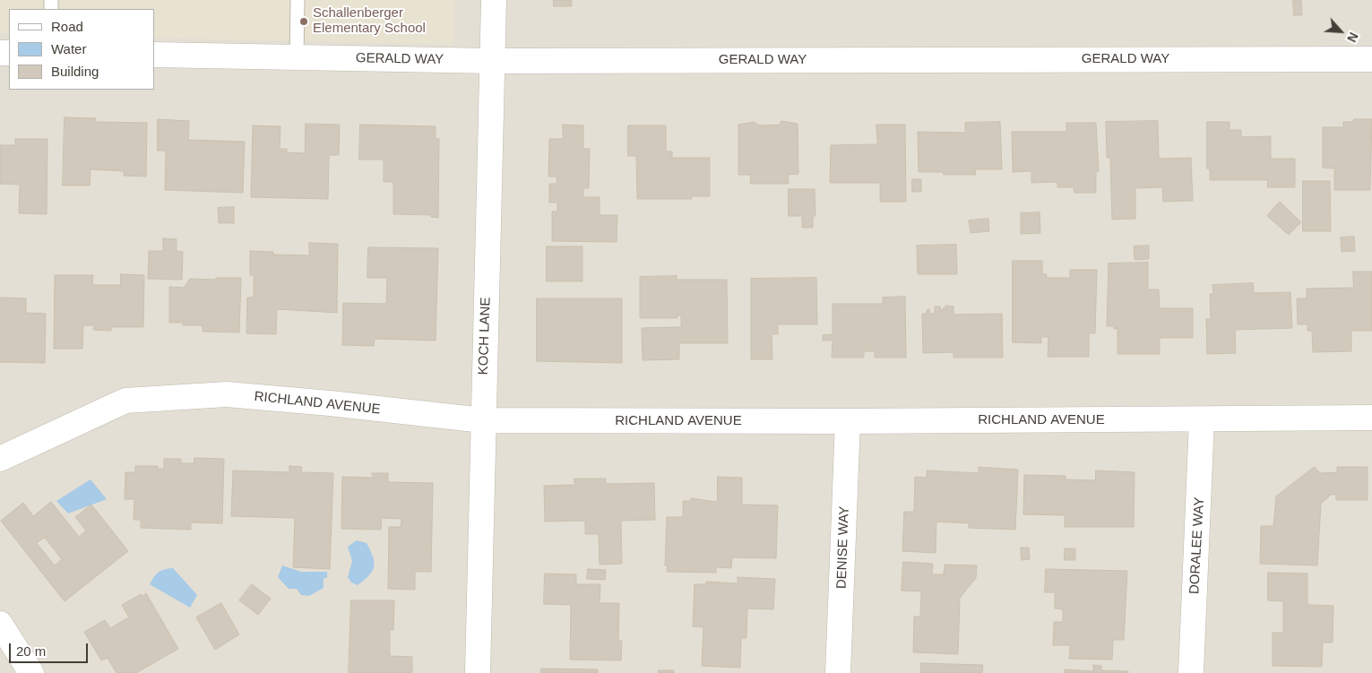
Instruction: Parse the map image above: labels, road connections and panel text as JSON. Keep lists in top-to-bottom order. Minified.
{"streets":{"street":["GERALD WAY","KOCH LANE","RICHLAND AVENUE","DORALEE WAY","DENISE WAY"]},"crossings":[["GERALD WAY","KOCH LANE"],["KOCH LANE","RICHLAND AVENUE"],["RICHLAND AVENUE","DORALEE WAY"],["RICHLAND AVENUE","DENISE WAY"]],"places":["Schallenberger Elementary School"],"legend":["Road","Water","Building"],"scale_bar":"20 m","north":"bottom right"}
